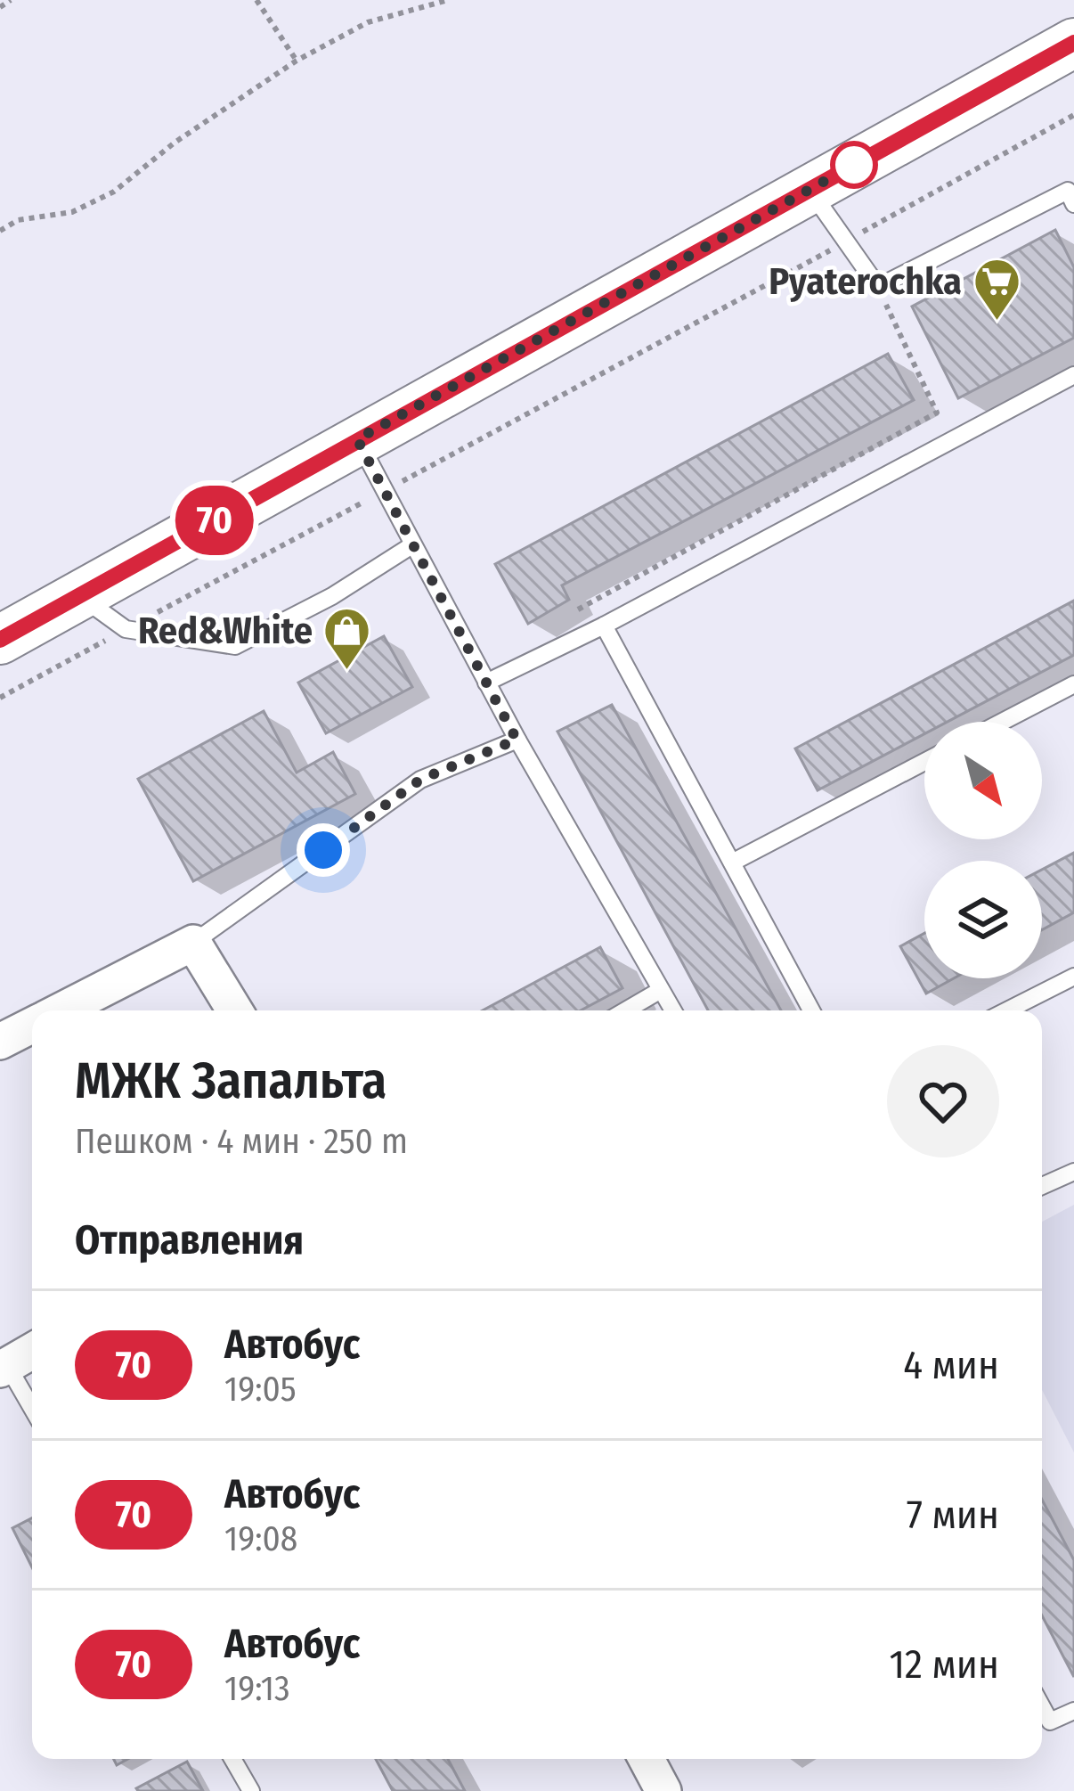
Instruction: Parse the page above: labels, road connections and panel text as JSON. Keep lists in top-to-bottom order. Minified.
{"places":{"supermarket":["Pyaterochka"],"shop":["Red&White"]},"lines":["bus line 70"],"north":"bottom right","page":{"on_map":"70","heading":[["МЖК Запальта","Пешком · 4 мин · 250 m"],"Отправления"],"list":[{"mark":"70","name":"Автобус","note":"19:05","value":"4 мин"},{"mark":"70","name":"Автобус","note":"19:08","value":"7 мин"},{"mark":"70","name":"Автобус","note":"19:13","value":"12 мин"}]}}
